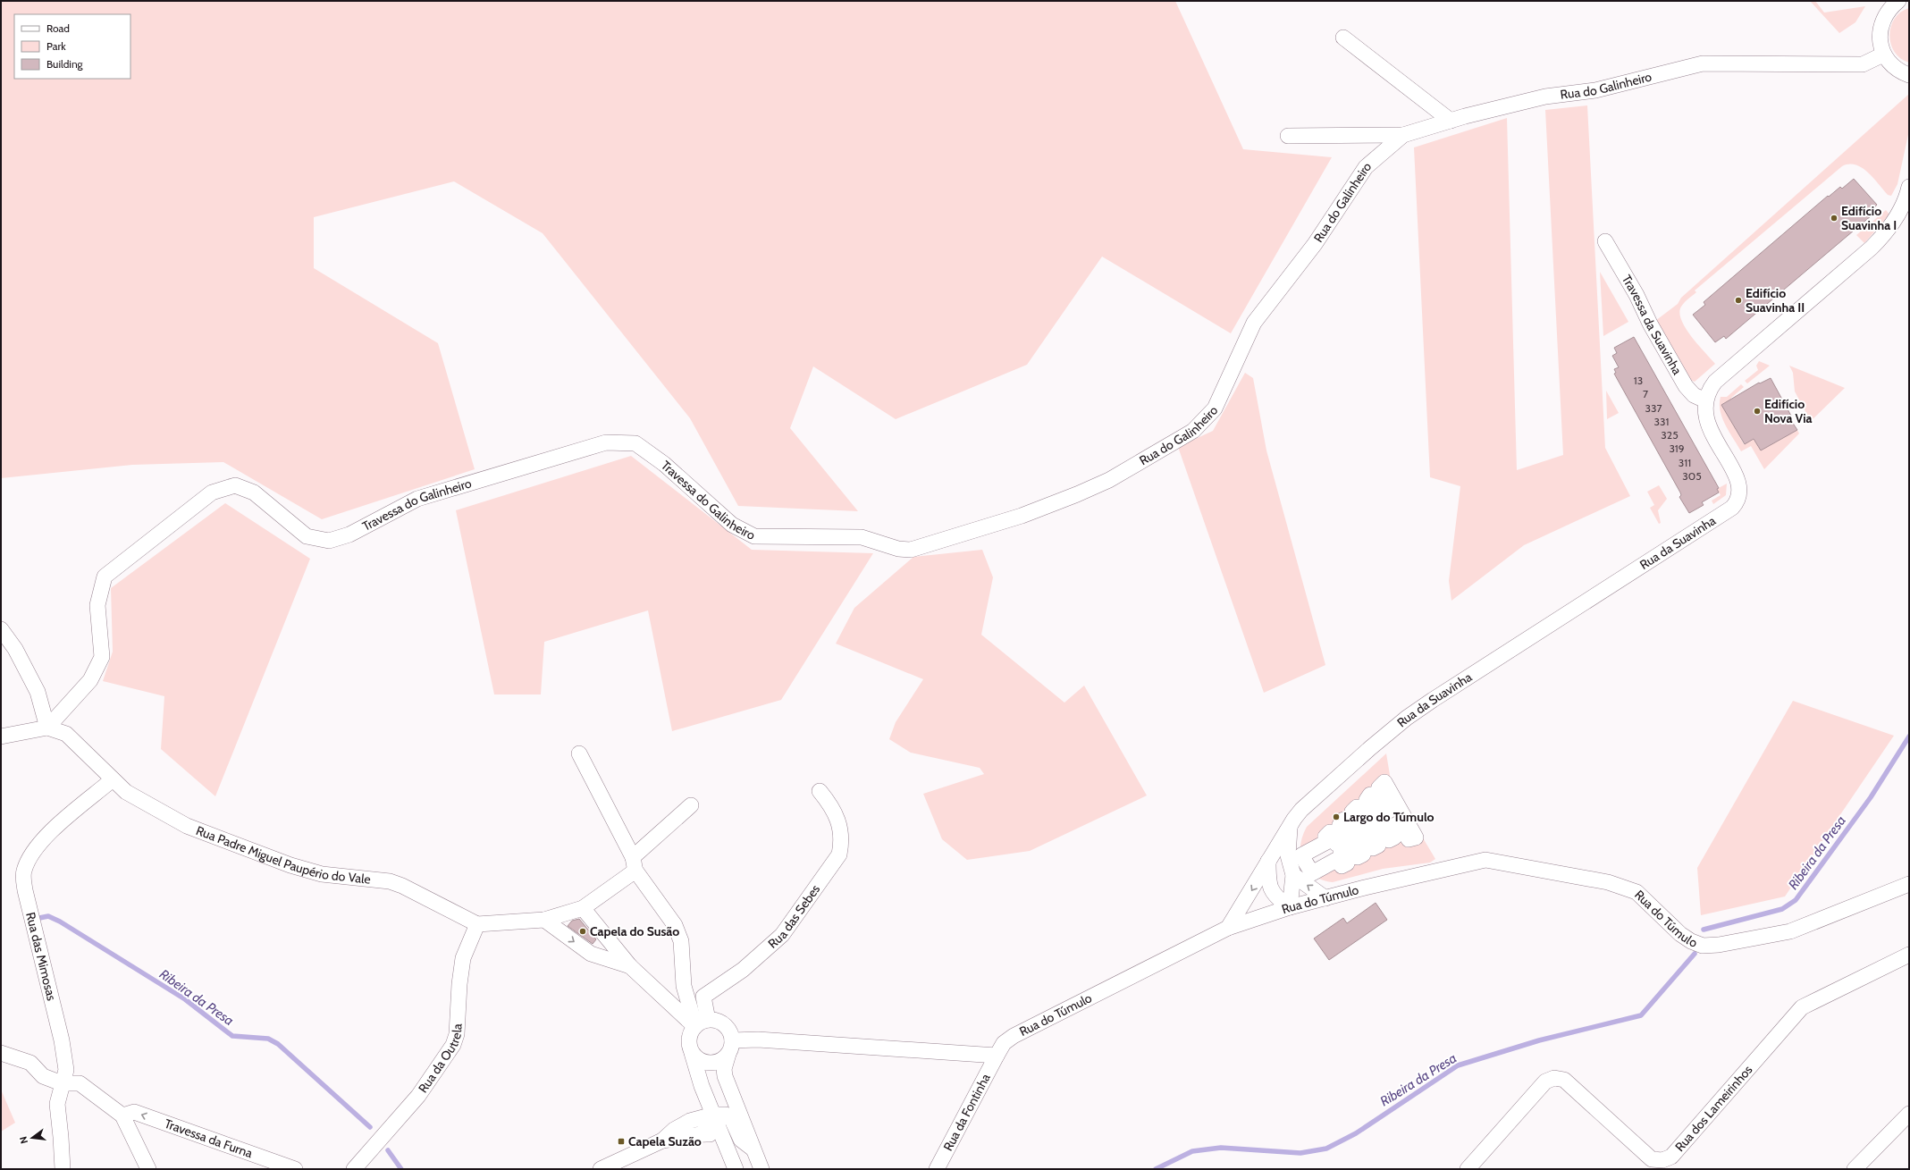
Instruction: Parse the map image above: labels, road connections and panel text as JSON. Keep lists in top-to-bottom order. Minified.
{"streets":{"street":["Rua do Galinheiro","Travessa da Suavinha","Travessa do Galinheiro","Rua da Suavinha","Rua Padre Miguel Paupério do Vale","Rua do Túmulo","Rua das Sebes","Rua das Mimosas","Rua da Outrela","Rua dos Lameirinhos","Rua da Fontinha","Travessa da Furna"]},"crossings":[["Rua do Galinheiro","Travessa do Galinheiro"],["Travessa da Suavinha","Rua da Suavinha"],["Travessa do Galinheiro","Rua Padre Miguel Paupério do Vale"],["Rua da Suavinha","Rua do Túmulo"],["Rua Padre Miguel Paupério do Vale","Rua das Mimosas"],["Rua Padre Miguel Paupério do Vale","Rua da Outrela"],["Rua do Túmulo","Rua da Fontinha"]],"one_way":["Travessa da Furna"],"water":["Ribeira da Presa"],"places":{"other":["Edifício Suavinha I","Edifício Suavinha II","Edifício Nova Via","Largo do Túmulo","Capela do Susão"],"transit":["Capela Suzão"]},"house_numbers":["13","7","337","331","325","319","311","305"],"legend":["Road","Park","Building"],"north":"left"}
